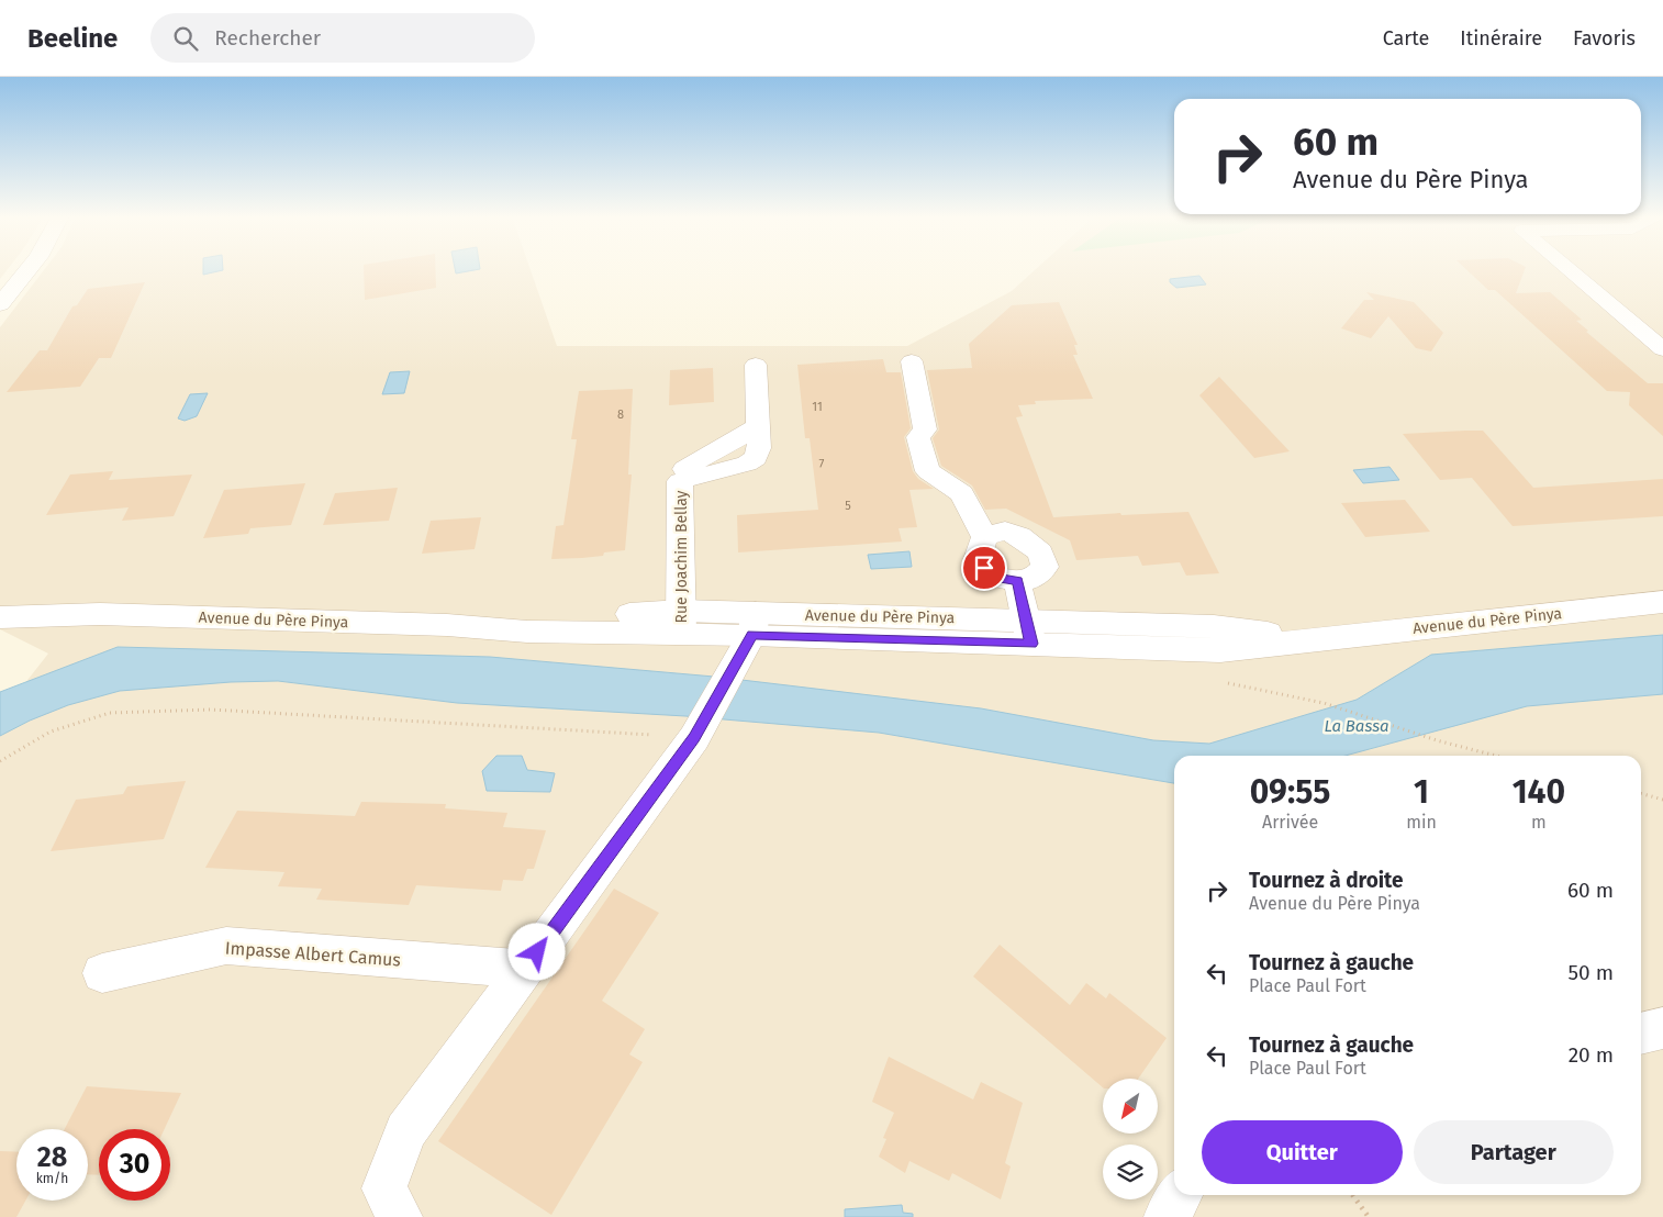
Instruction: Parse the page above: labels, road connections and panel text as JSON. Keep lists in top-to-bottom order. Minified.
{"streets":{"street":["Rue Joachim Bellay","Avenue du Père Pinya","Impasse Albert Camus"]},"crossings":[["Rue Joachim Bellay","Avenue du Père Pinya"]],"water":["La Bassa"],"house_numbers":["11","8","7","5"],"north":"bottom left","page":{"header":"Beeline","search":"Rechercher","nav":["Carte","Itinéraire","Favoris"],"turn":["60 m","Avenue du Père Pinya"],"eta":["09:55","Arrivée","1","min","140","m"],"list":[{"name":"Tournez à droite","note":"Avenue du Père Pinya","value":"60 m"},{"name":"Tournez à gauche","note":"Place Paul Fort","value":"50 m"},{"name":"Tournez à gauche","note":"Place Paul Fort","value":"20 m"}],"buttons":["Quitter","Partager"],"speed":"28 km/h","limit":"30"}}
